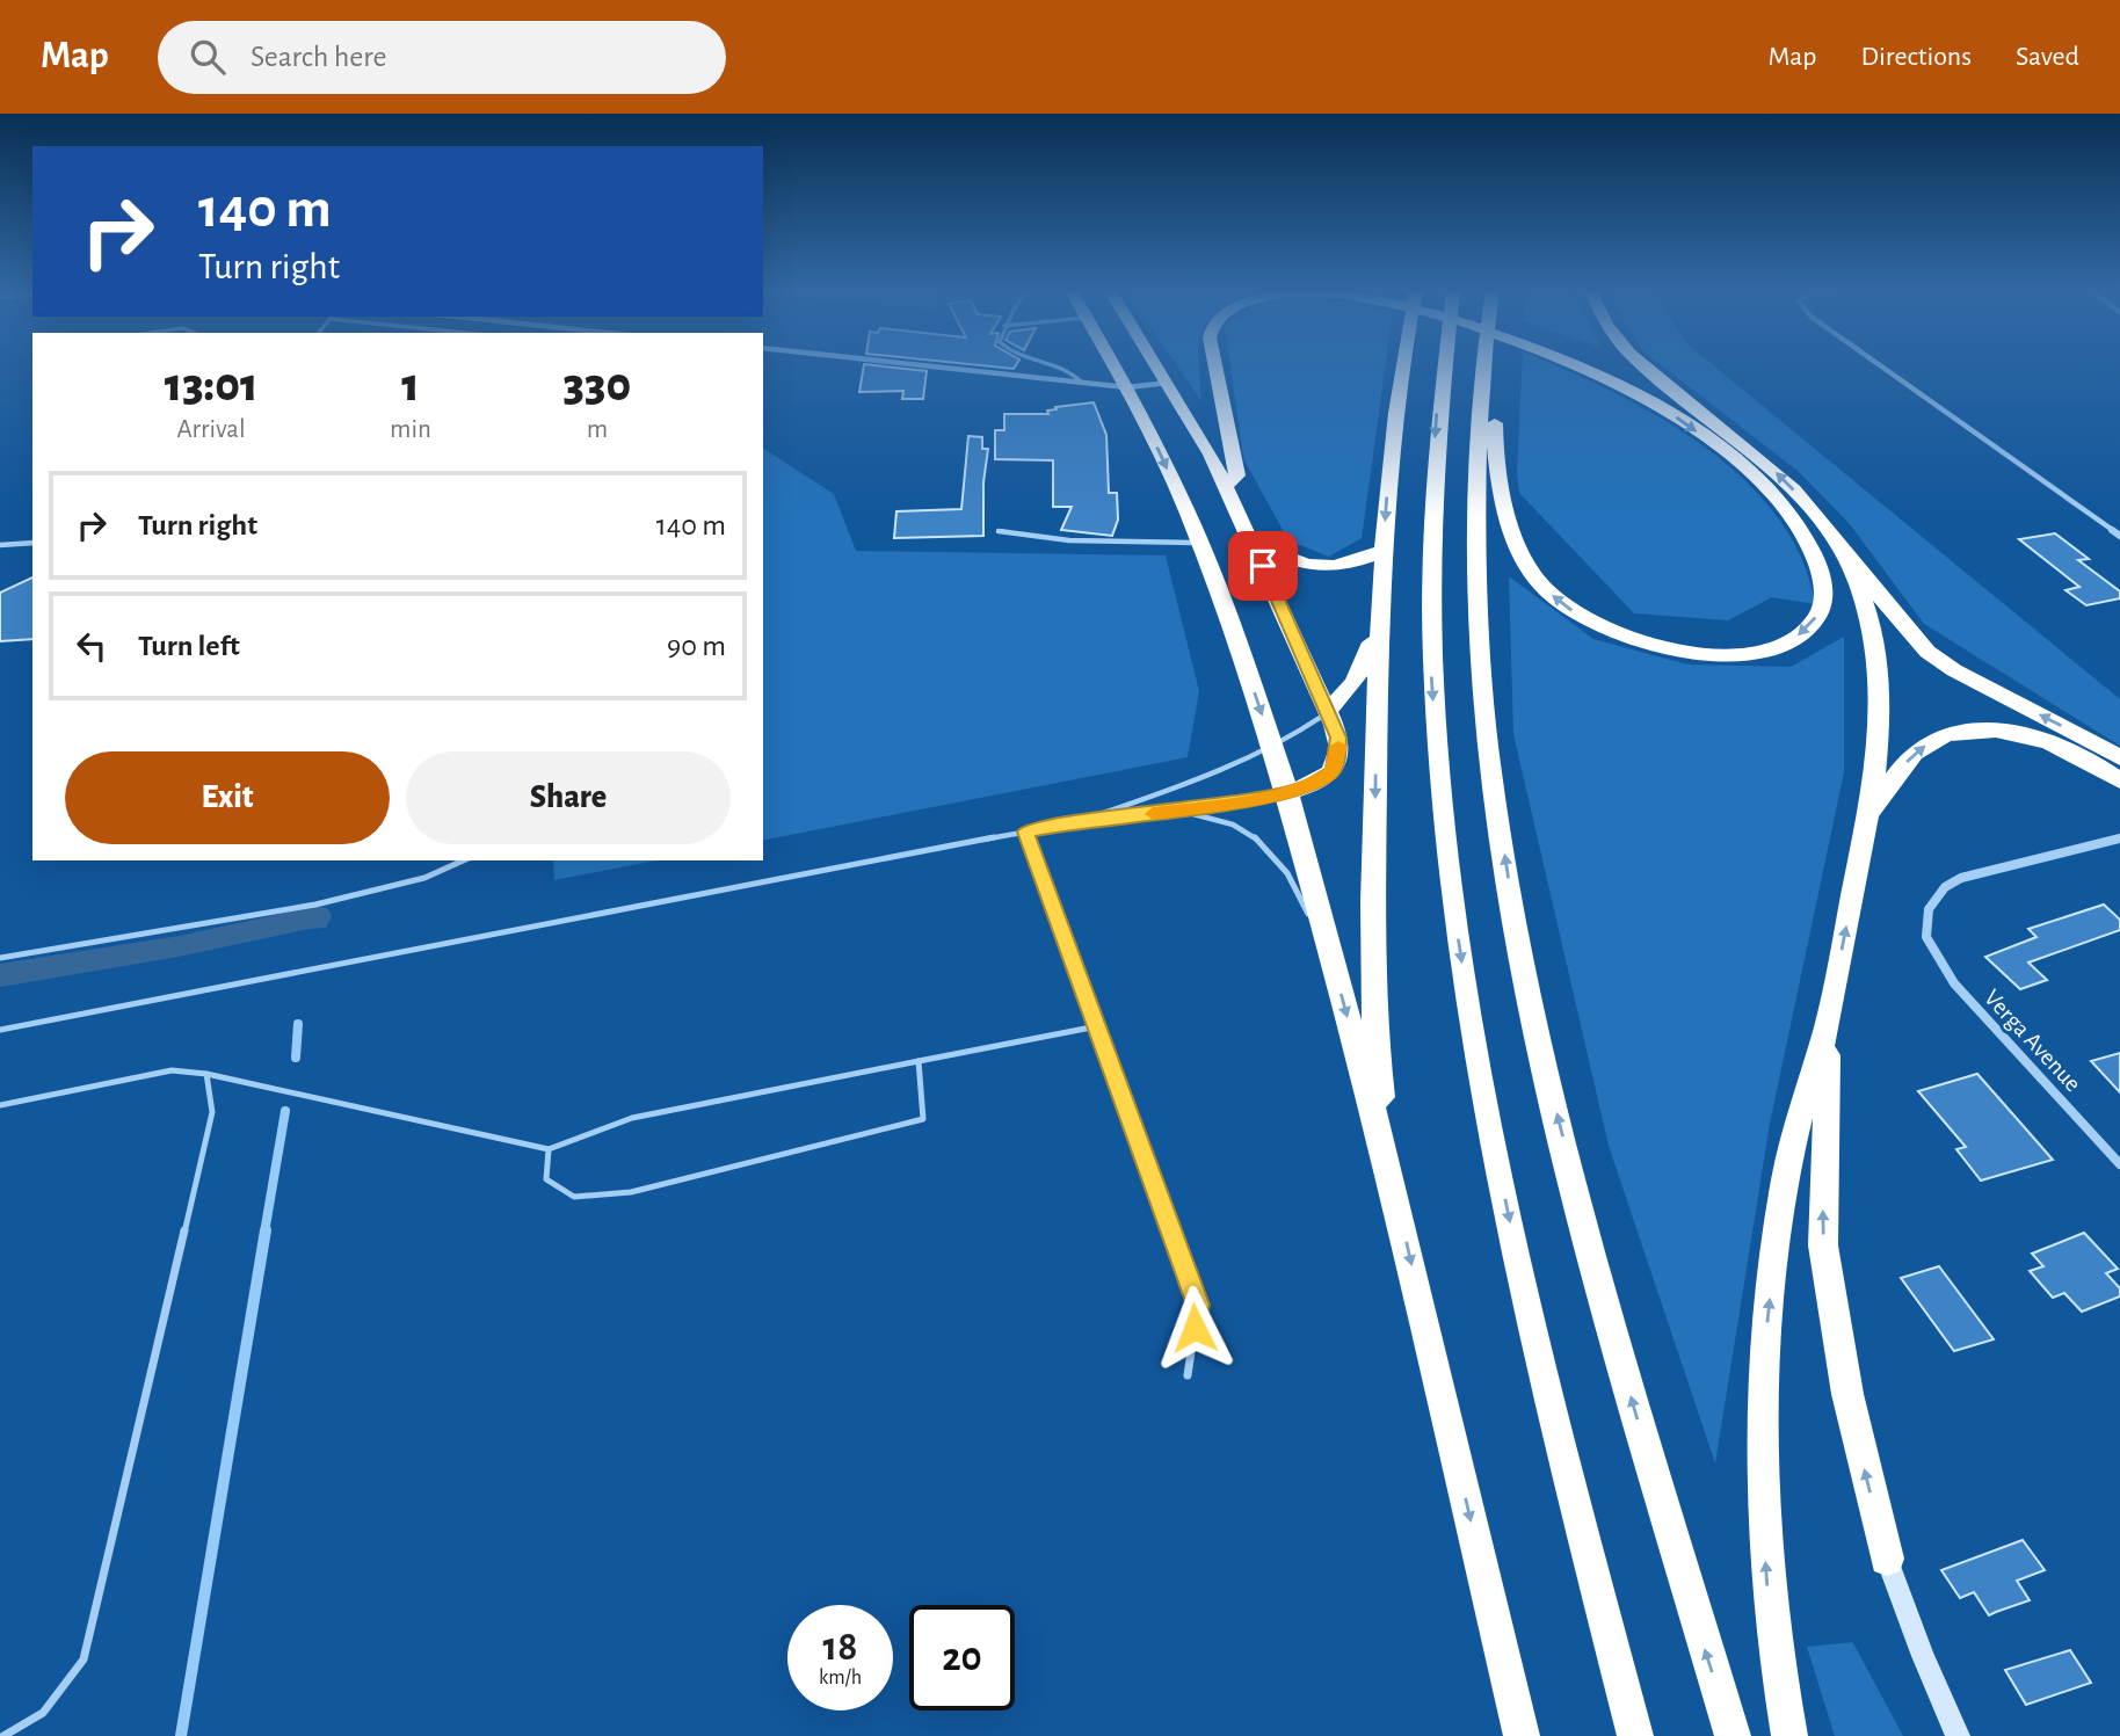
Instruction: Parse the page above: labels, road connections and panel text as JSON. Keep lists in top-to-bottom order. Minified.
{"streets":{"street":["Verga Avenue"]},"page":{"header":"Map","search":"Search here","nav":["Map","Directions","Saved"],"turn":["140 m","Turn right"],"eta":["13:01","Arrival","1","min","330","m"],"list":[{"name":"Turn right","value":"140 m"},{"name":"Turn left","value":"90 m"}],"buttons":["Exit","Share"],"speed":"18 km/h","limit":"20"}}
